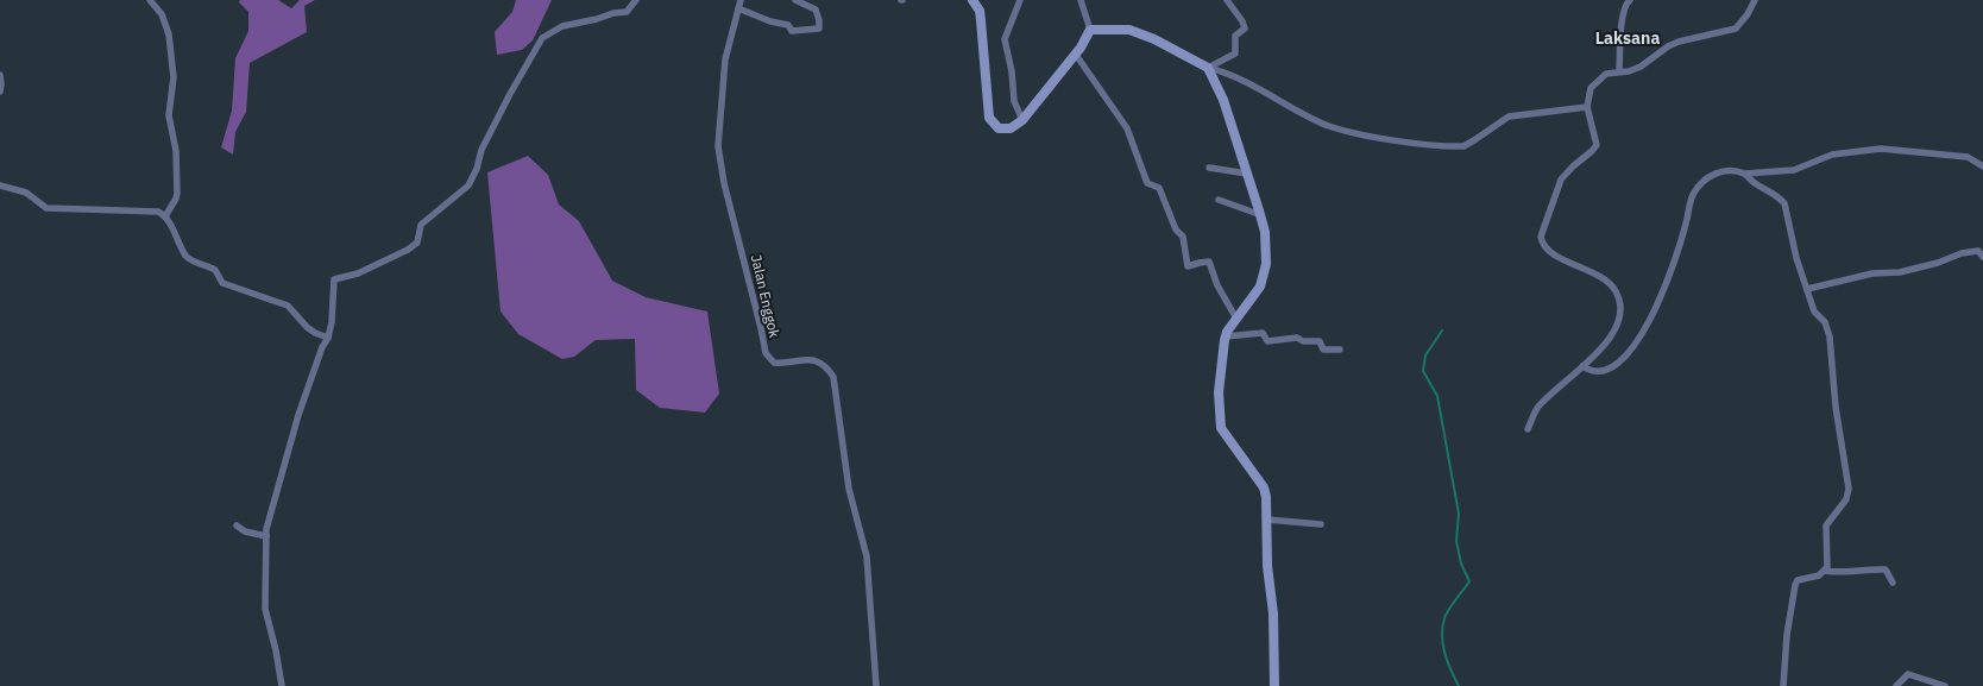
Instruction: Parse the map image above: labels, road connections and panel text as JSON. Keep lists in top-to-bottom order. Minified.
{"streets":{"street":["Jalan Enggok"]},"districts":["Laksana"]}
